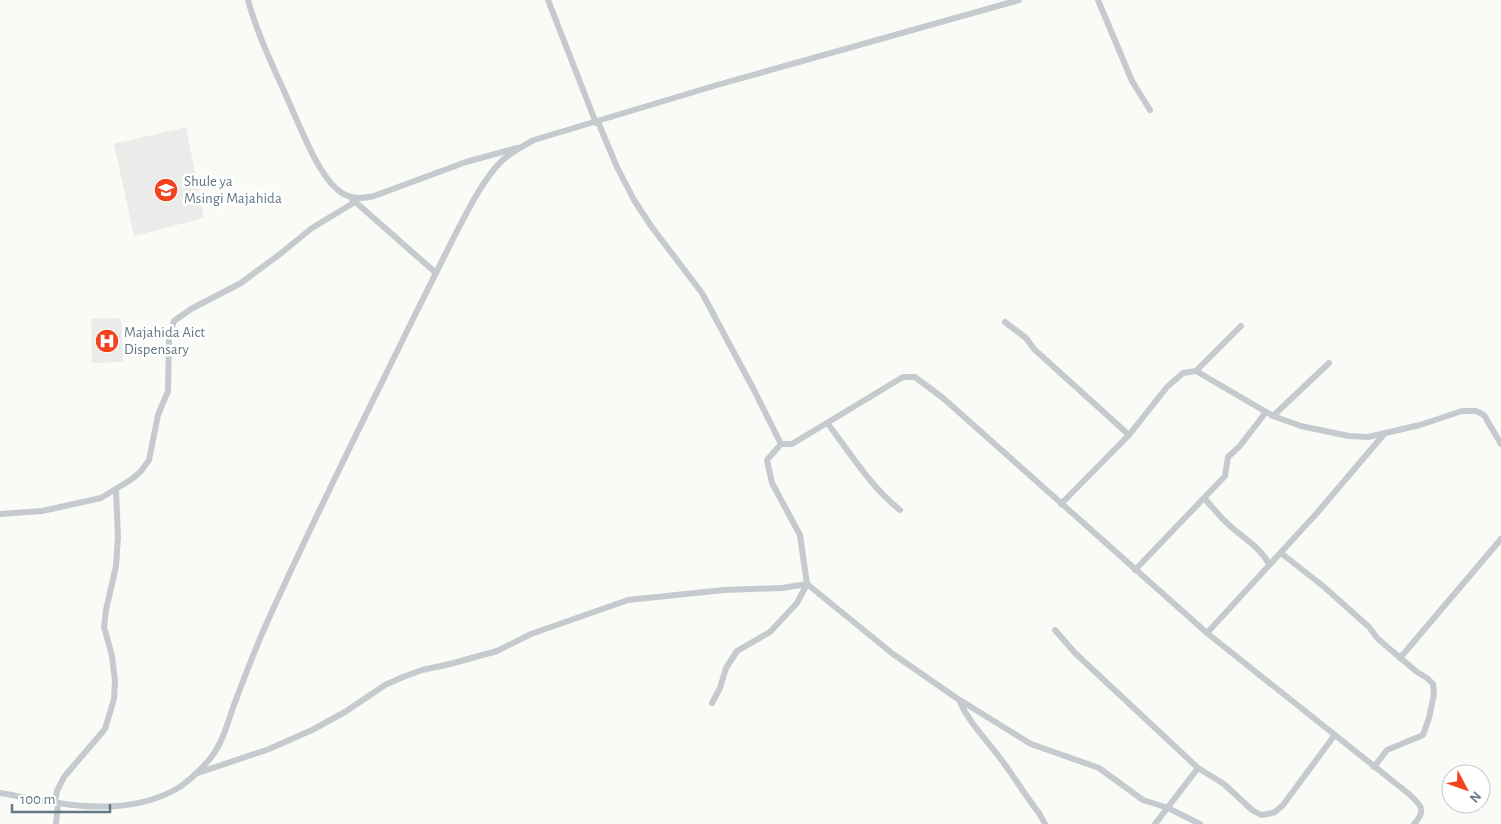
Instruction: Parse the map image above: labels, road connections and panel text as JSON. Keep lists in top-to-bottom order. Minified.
{"places":{"school or university":["Shule ya Msingi Majahida"],"hospital":["Majahida Aict Dispensary"]},"scale_bar":"100 m","north":"bottom right"}
